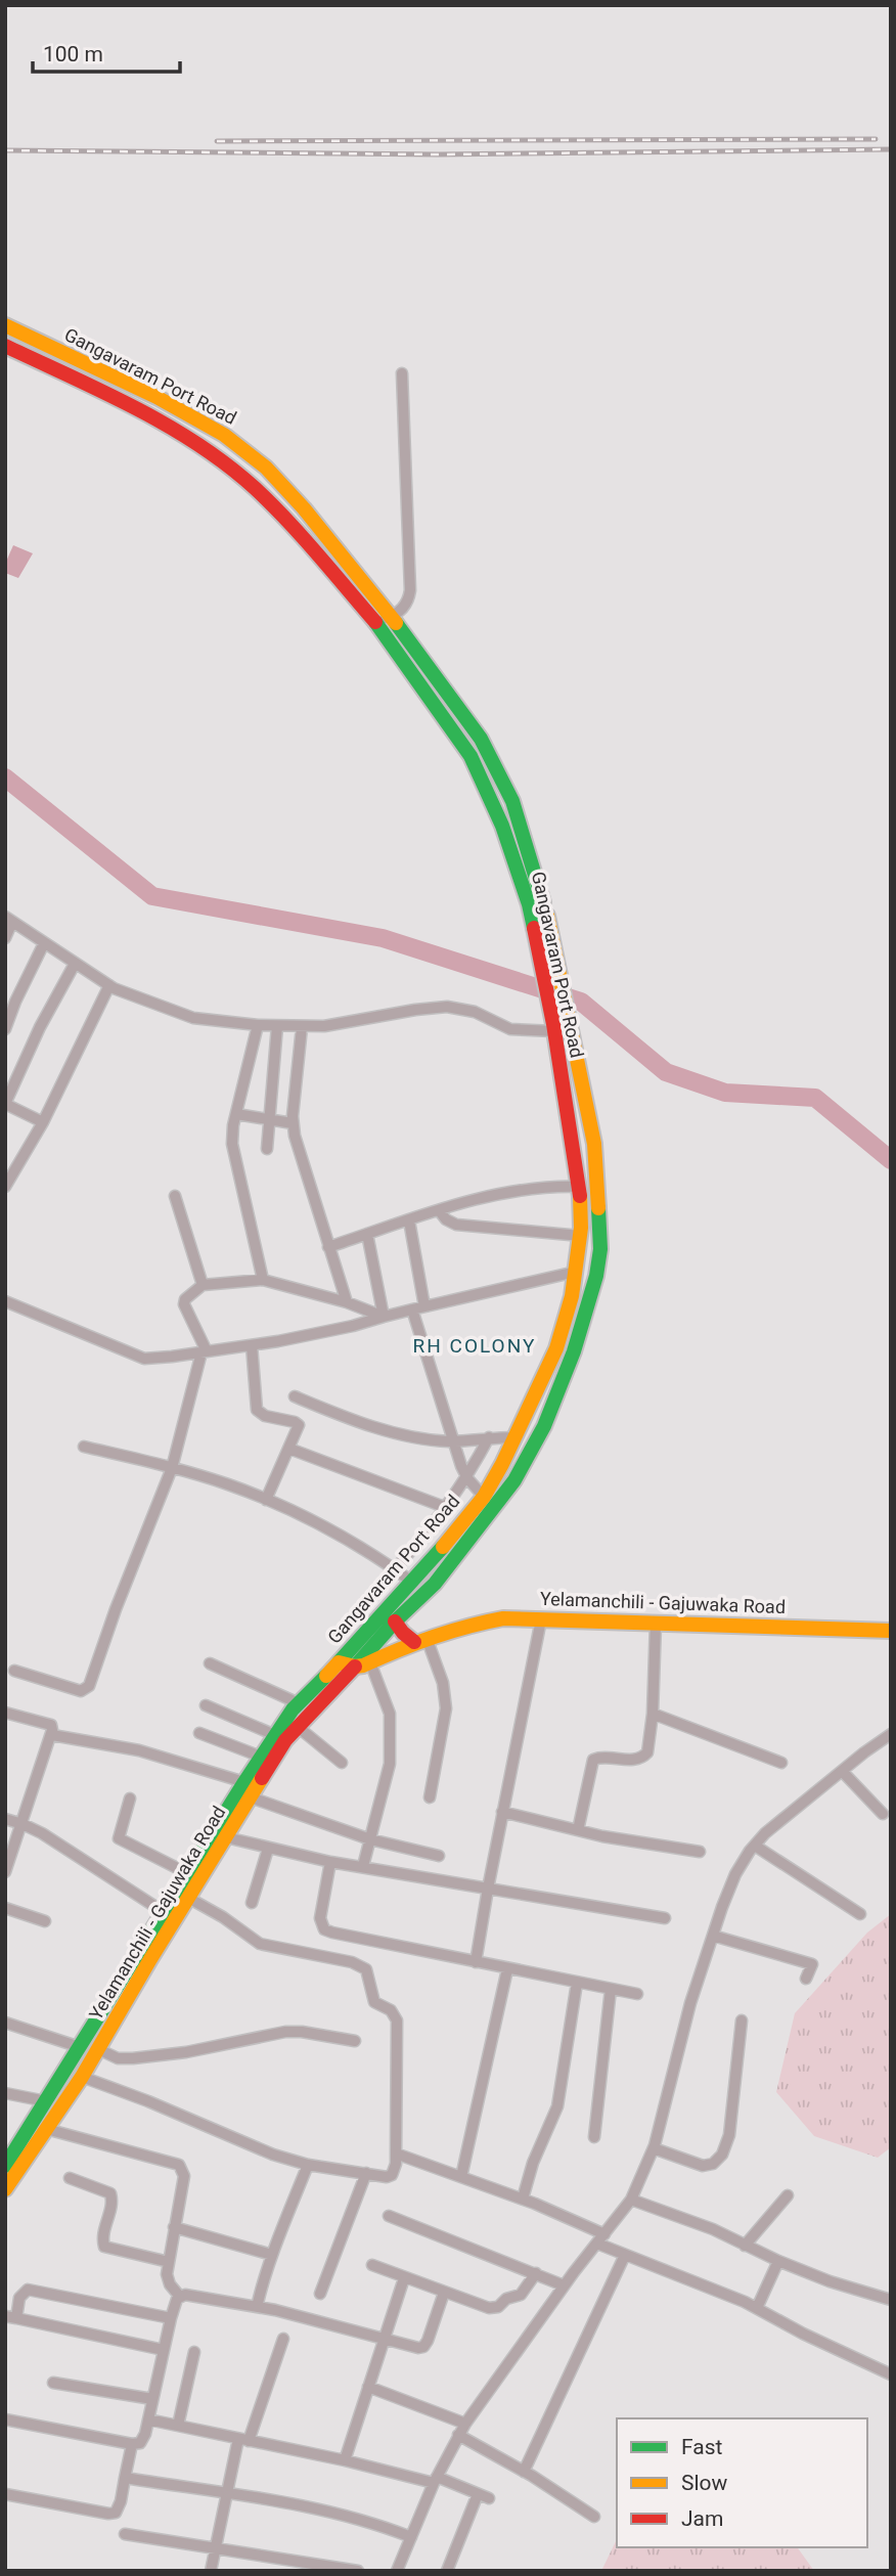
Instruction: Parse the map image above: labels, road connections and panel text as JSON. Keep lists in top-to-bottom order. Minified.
{"streets":{"street":["Gangavaram Port Road","Yelamanchili - Gajuwaka Road"]},"crossings":[["Gangavaram Port Road","Yelamanchili - Gajuwaka Road"]],"districts":["RH COLONY"],"legend":["Fast","Slow","Jam"],"scale_bar":"100 m"}
